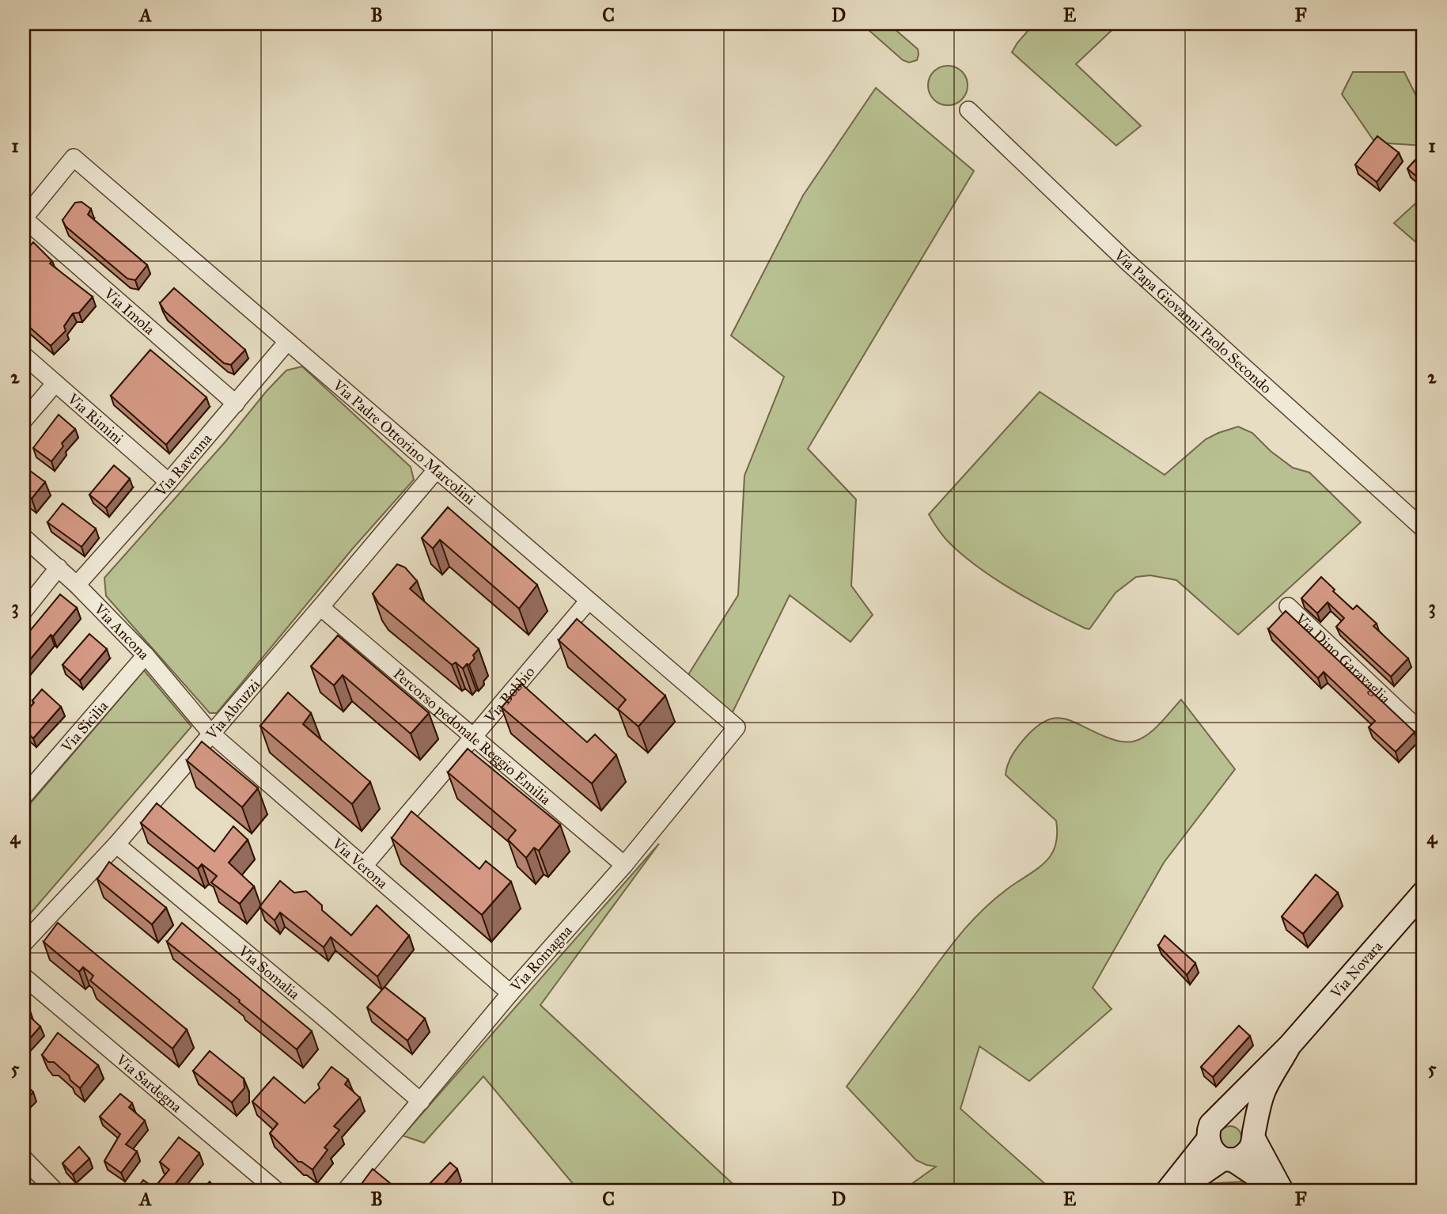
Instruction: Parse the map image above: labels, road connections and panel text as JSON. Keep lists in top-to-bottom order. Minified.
{"streets":{"street":["Via Imola","Via Papa Giovanni Paolo Secondo","Via Rimini","Via Padre Ottorino Marcolini","Via Ravenna","Via Ancona","Via Dino Garavaglia","Via Bobbio","Via Abruzzi","Via Sicilia","Percorso pedonale Reggio Emilia","Via Verona","Via Romagna","Via Novara","Via Somalia","Via Sardegna"]},"crossings":[["Via Imola","Via Padre Ottorino Marcolini"],["Via Imola","Via Ravenna"],["Via Rimini","Via Ravenna"],["Via Padre Ottorino Marcolini","Via Ravenna"],["Via Padre Ottorino Marcolini","Via Bobbio"],["Via Padre Ottorino Marcolini","Via Abruzzi"],["Via Padre Ottorino Marcolini","Via Romagna"],["Via Ravenna","Via Ancona"],["Via Ancona","Via Abruzzi"],["Via Ancona","Via Sicilia"],["Via Ancona","Via Verona"],["Via Bobbio","Percorso pedonale Reggio Emilia"],["Via Bobbio","Via Verona"],["Via Abruzzi","Percorso pedonale Reggio Emilia"],["Via Abruzzi","Via Verona"],["Via Abruzzi","Via Somalia"],["Percorso pedonale Reggio Emilia","Via Romagna"],["Via Verona","Via Romagna"],["Via Romagna","Via Somalia"]],"grid":{"columns":["A","B","C","D","E","F"],"rows":["1","2","3","4","5"]}}
